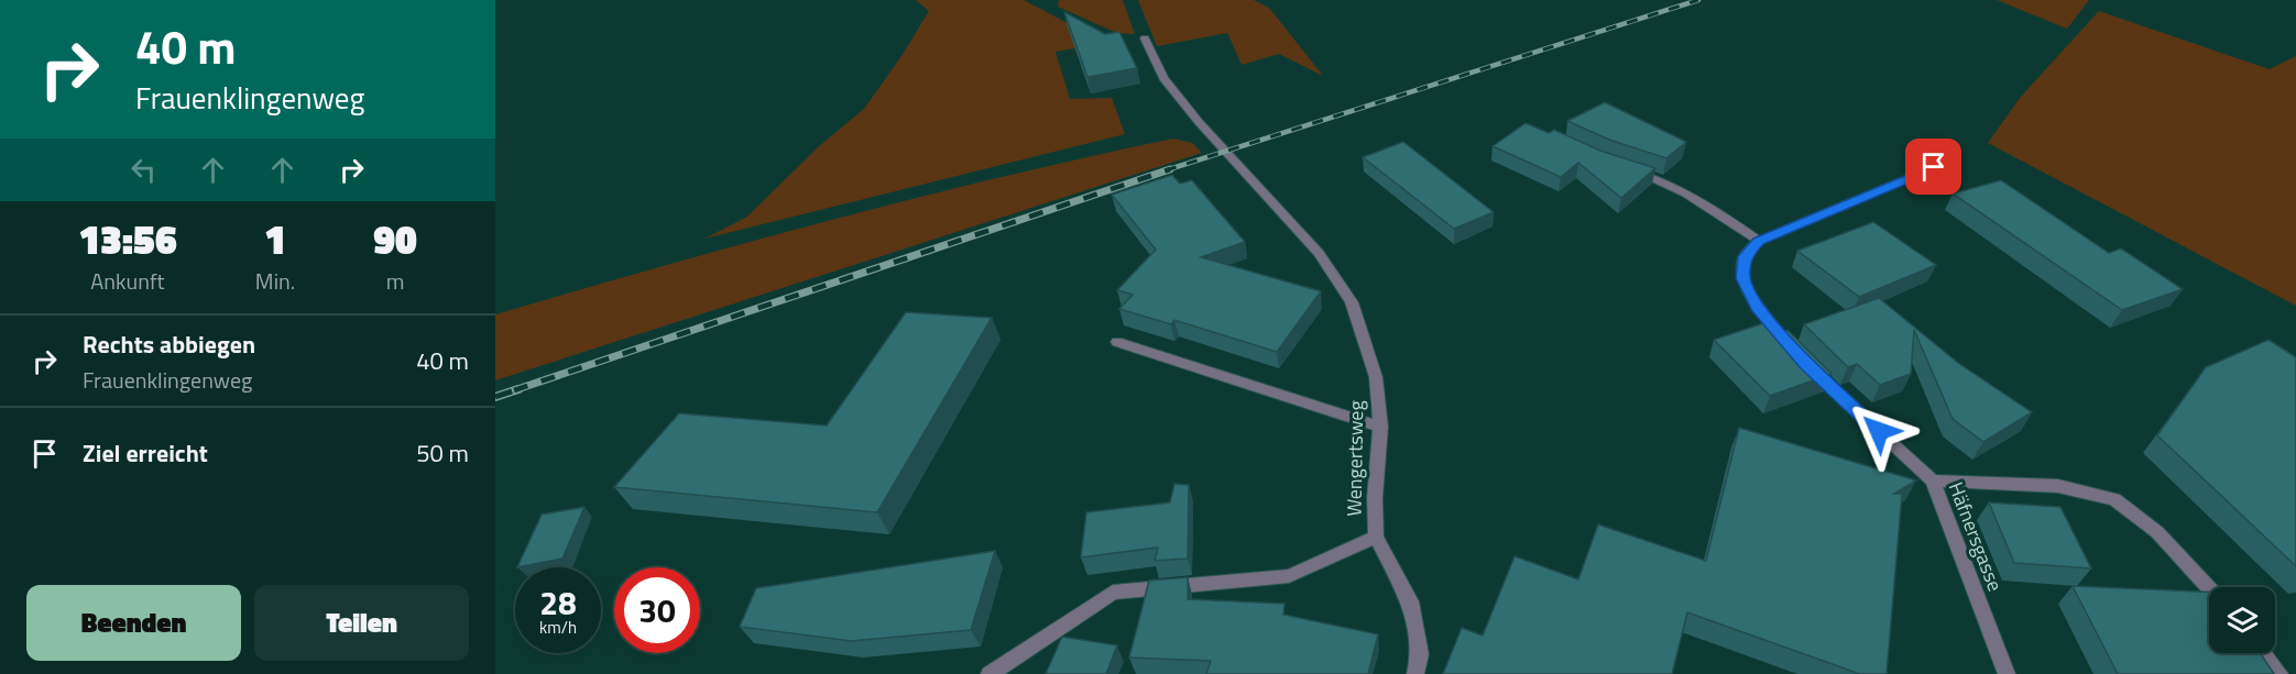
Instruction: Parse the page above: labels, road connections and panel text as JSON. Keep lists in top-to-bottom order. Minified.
{"streets":{"street":["Wengertsweg","Häfnersgasse"]},"page":{"turn":["40 m","Frauenklingenweg"],"eta":["13:56","Ankunft","1","Min.","90","m"],"list":[{"name":"Rechts abbiegen","note":"Frauenklingenweg","value":"40 m"},{"name":"Ziel erreicht","value":"50 m"}],"speed":"28 km/h","limit":"30","buttons":["Beenden","Teilen"]}}
